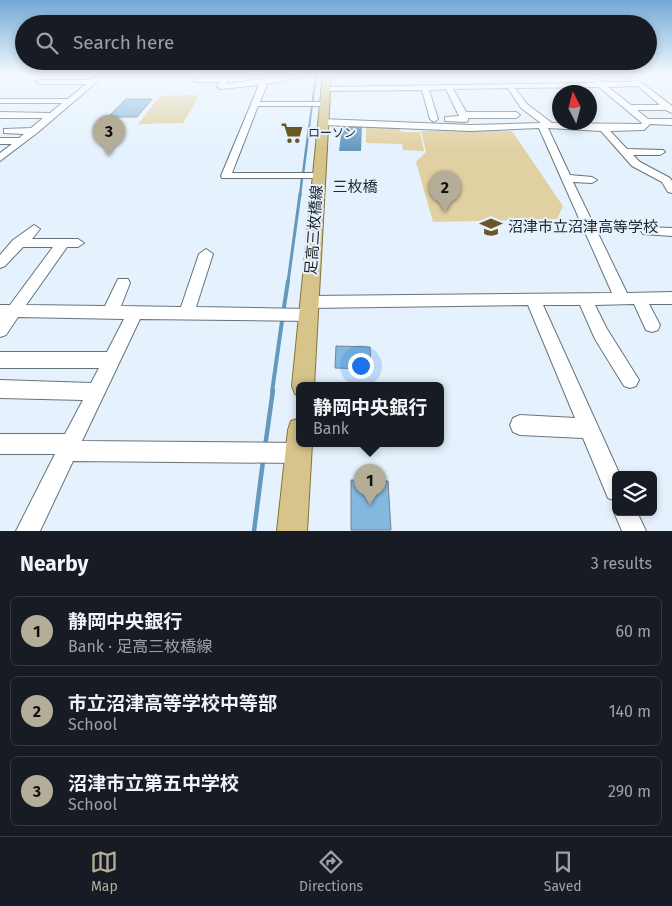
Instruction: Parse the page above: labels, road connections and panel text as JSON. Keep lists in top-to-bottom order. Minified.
{"streets":{"main road":["足高三枚橋線"]},"districts":["三枚橋"],"places":{"supermarket":["ローソン"],"school or university":["沼津市立沼津高等学校"]},"north":"top","page":{"search":"Search here","pins":["3","2","1"],"popup":["静岡中央銀行","Bank"],"heading":["Nearby","3 results"],"list":[{"mark":"1","name":"静岡中央銀行","note":"Bank · 足高三枚橋線","value":"60 m"},{"mark":"2","name":"市立沼津高等学校中等部","note":"School","value":"140 m"},{"mark":"3","name":"沼津市立第五中学校","note":"School","value":"290 m"}],"nav":["Map","Directions","Saved"]}}
